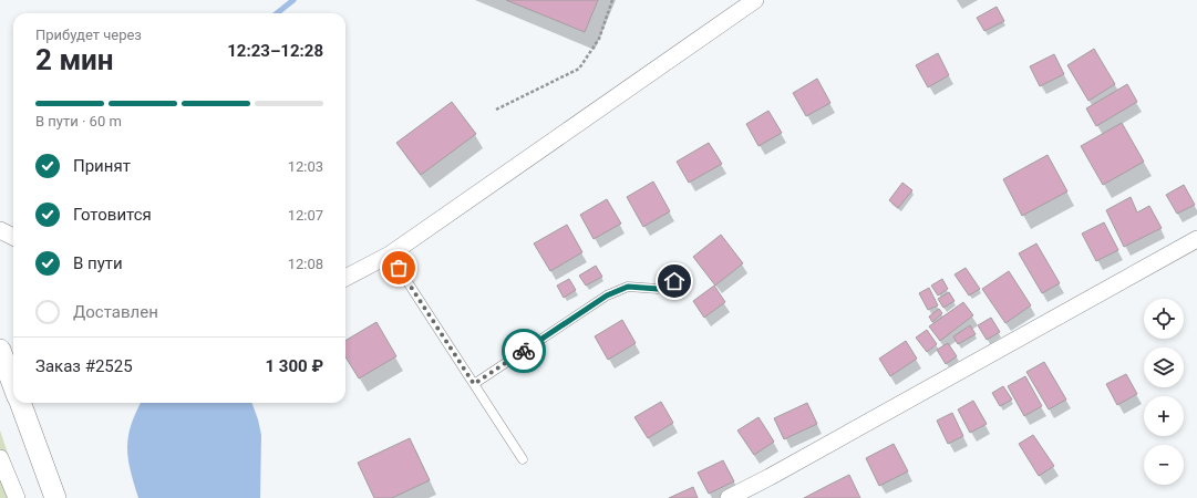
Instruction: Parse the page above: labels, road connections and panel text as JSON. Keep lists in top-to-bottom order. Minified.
{"page":{"heading":["2 мин","Прибудет через","12:23–12:28"],"panel":["Заказ #2525","1 300 ₽"],"bar":"В пути · 60 m","list":[["Принят","12:03"],["Готовится","12:07"],["В пути","12:08"],"Доставлен"],"map_buttons":["+","−"]}}
